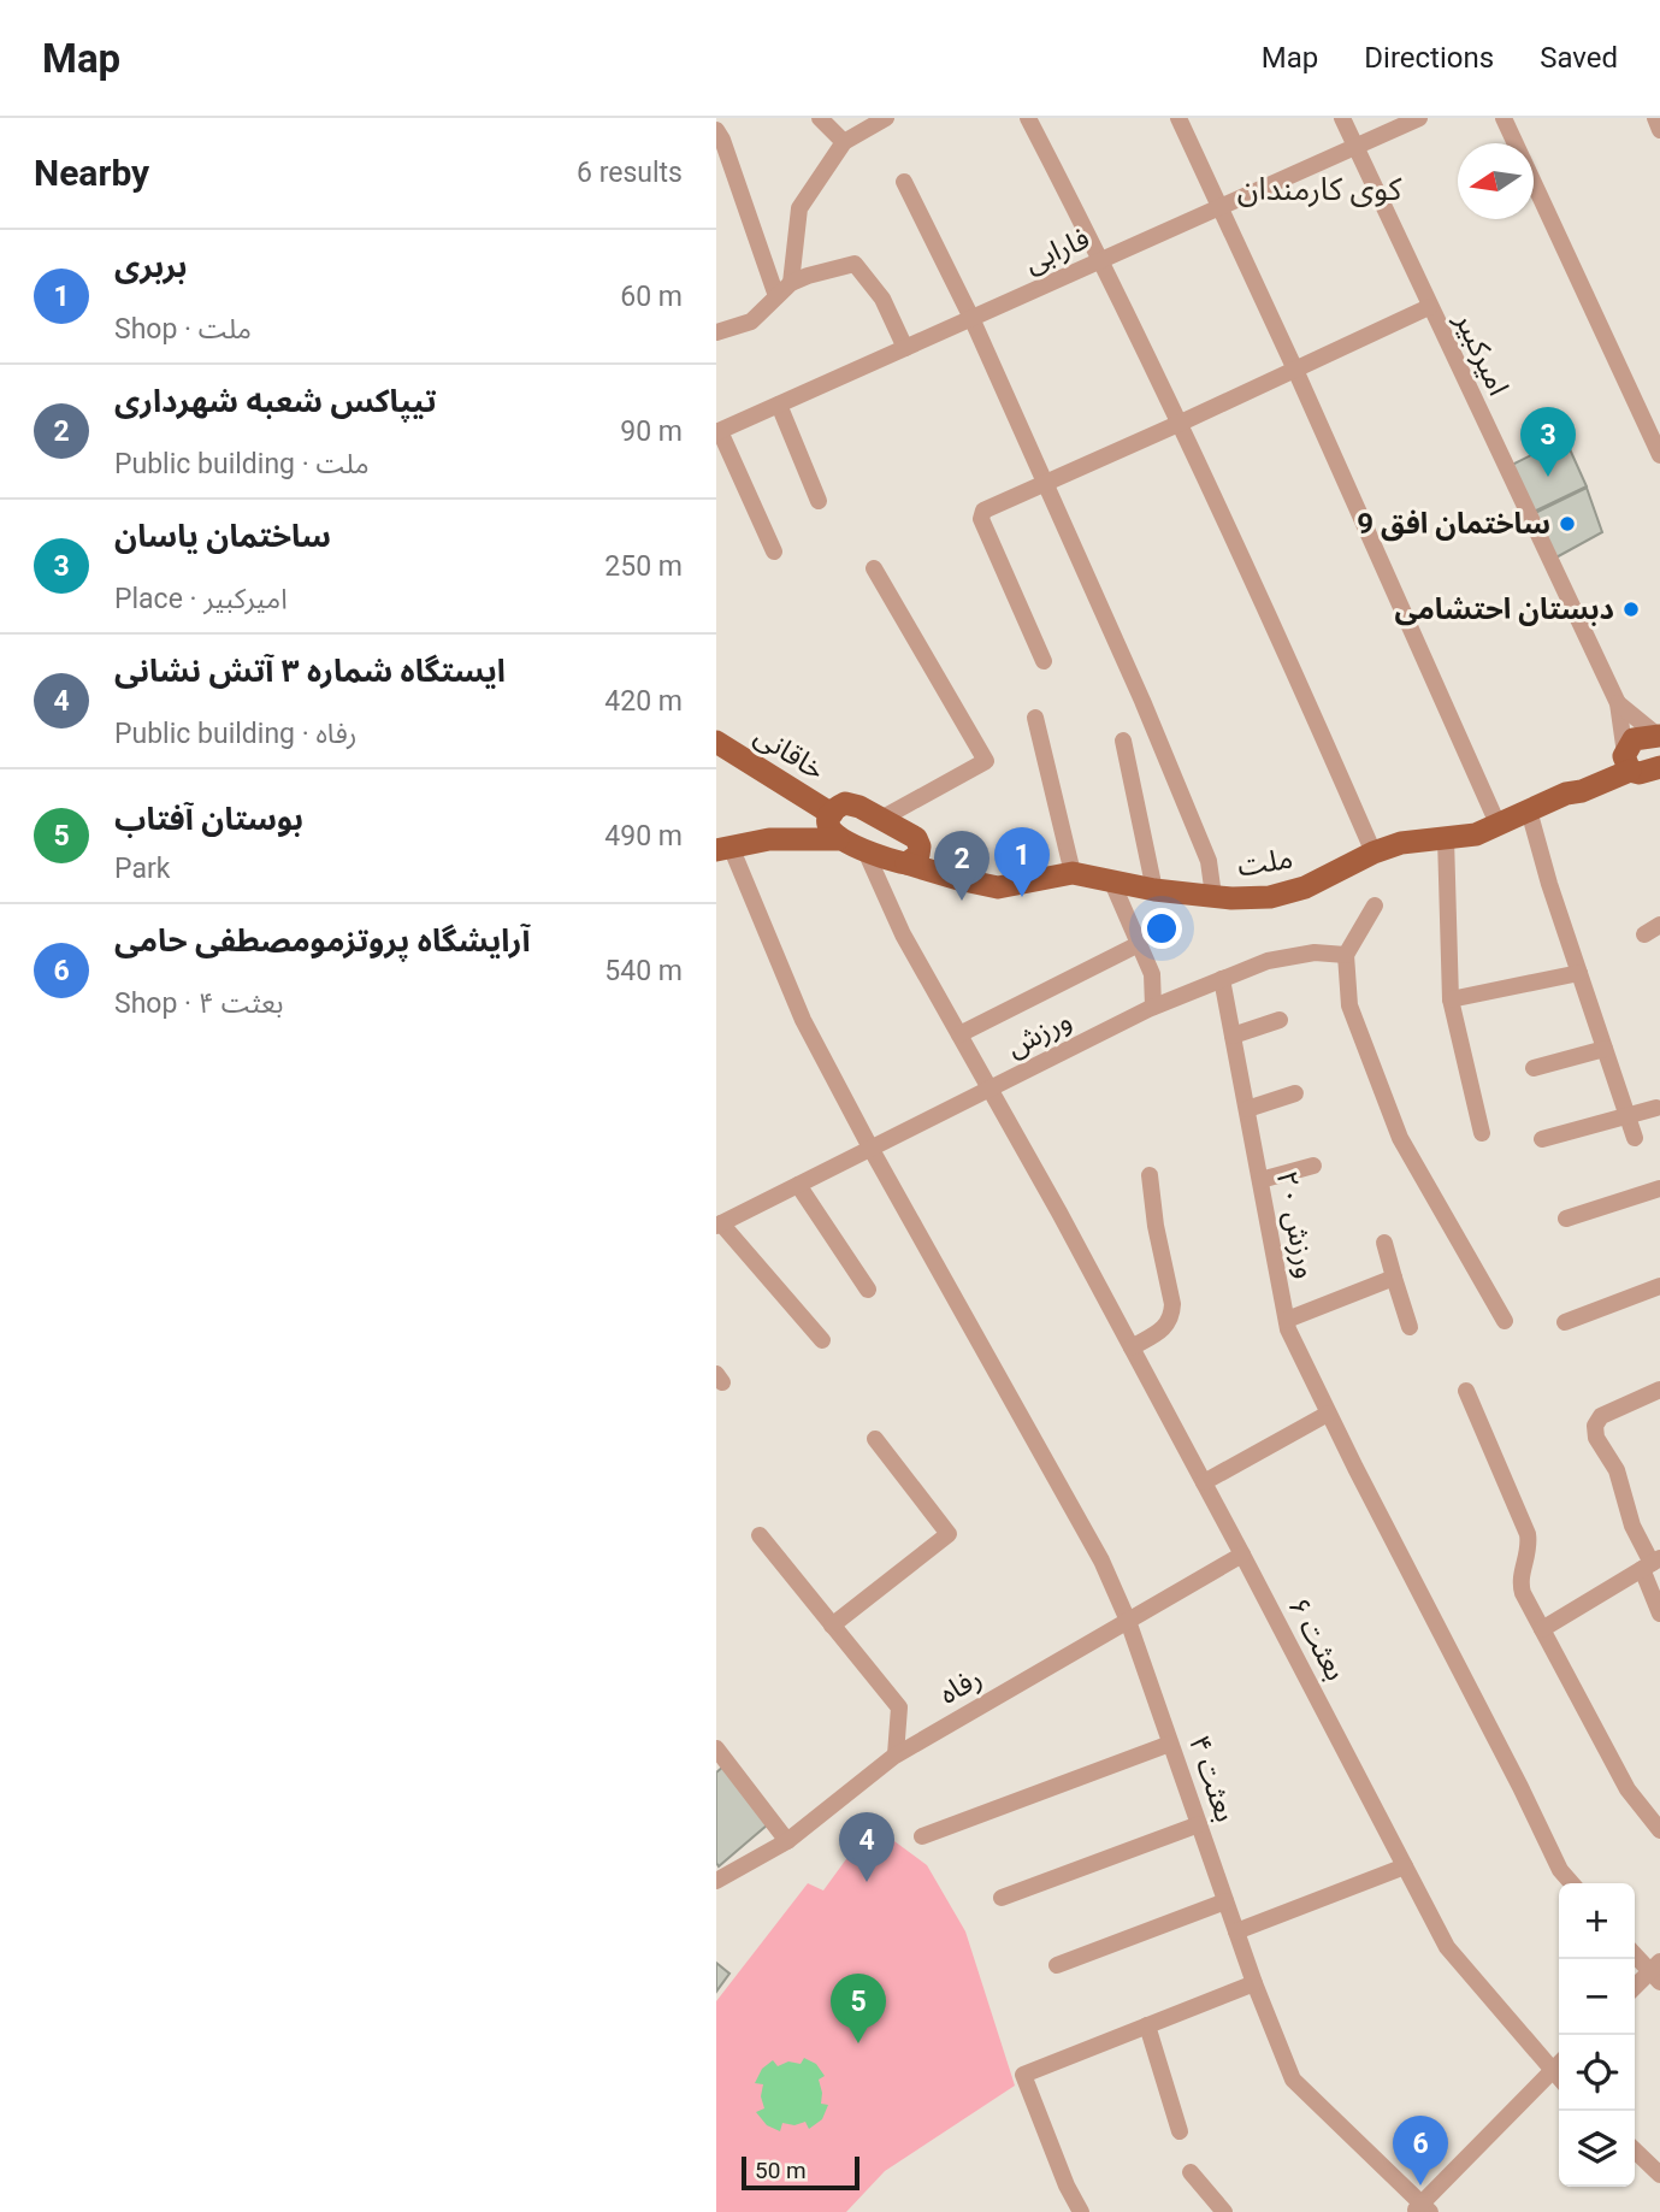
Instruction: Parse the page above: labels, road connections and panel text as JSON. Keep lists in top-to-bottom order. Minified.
{"streets":{"main road":["خاقانی","ملت"],"street":["فارابی","امیرکبیر","ورزش","ورزش ۲۰","بعثت ۶","رفاه","بعثت ۴"]},"crossings":[["فارابی","امیرکبیر"],["امیرکبیر","ملت"],["ملت","بعثت ۶"],["ورزش","ورزش ۲۰"],["ورزش","بعثت ۶"],["ورزش","بعثت ۴"],["بعثت ۶","رفاه"],["رفاه","بعثت ۴"]],"districts":["کوی کارمندان"],"places":["ساختمان افق 9","دبستان احتشامی"],"scale_bar":"50 m","north":"left","page":{"header":"Map","nav":["Map","Directions","Saved"],"heading":["Nearby","6 results"],"list":[{"mark":"1","name":"بربری","note":"Shop · ملت","value":"60 m"},{"mark":"2","name":"تیپاکس شعبه شهرداری","note":"Public building · ملت","value":"90 m"},{"mark":"3","name":"ساختمان یاسان","note":"Place · امیرکبیر","value":"250 m"},{"mark":"4","name":"ایستگاه شماره ۳ آتش نشانی","note":"Public building · رفاه","value":"420 m"},{"mark":"5","name":"بوستان آفتاب","note":"Park","value":"490 m"},{"mark":"6","name":"آرایشگاه پروتزمومصطفی حامی","note":"Shop · بعثت ۴","value":"540 m"}],"pins":["3","1","2","4","5","6"],"map_buttons":["+","−"],"scale":"50 m"}}
